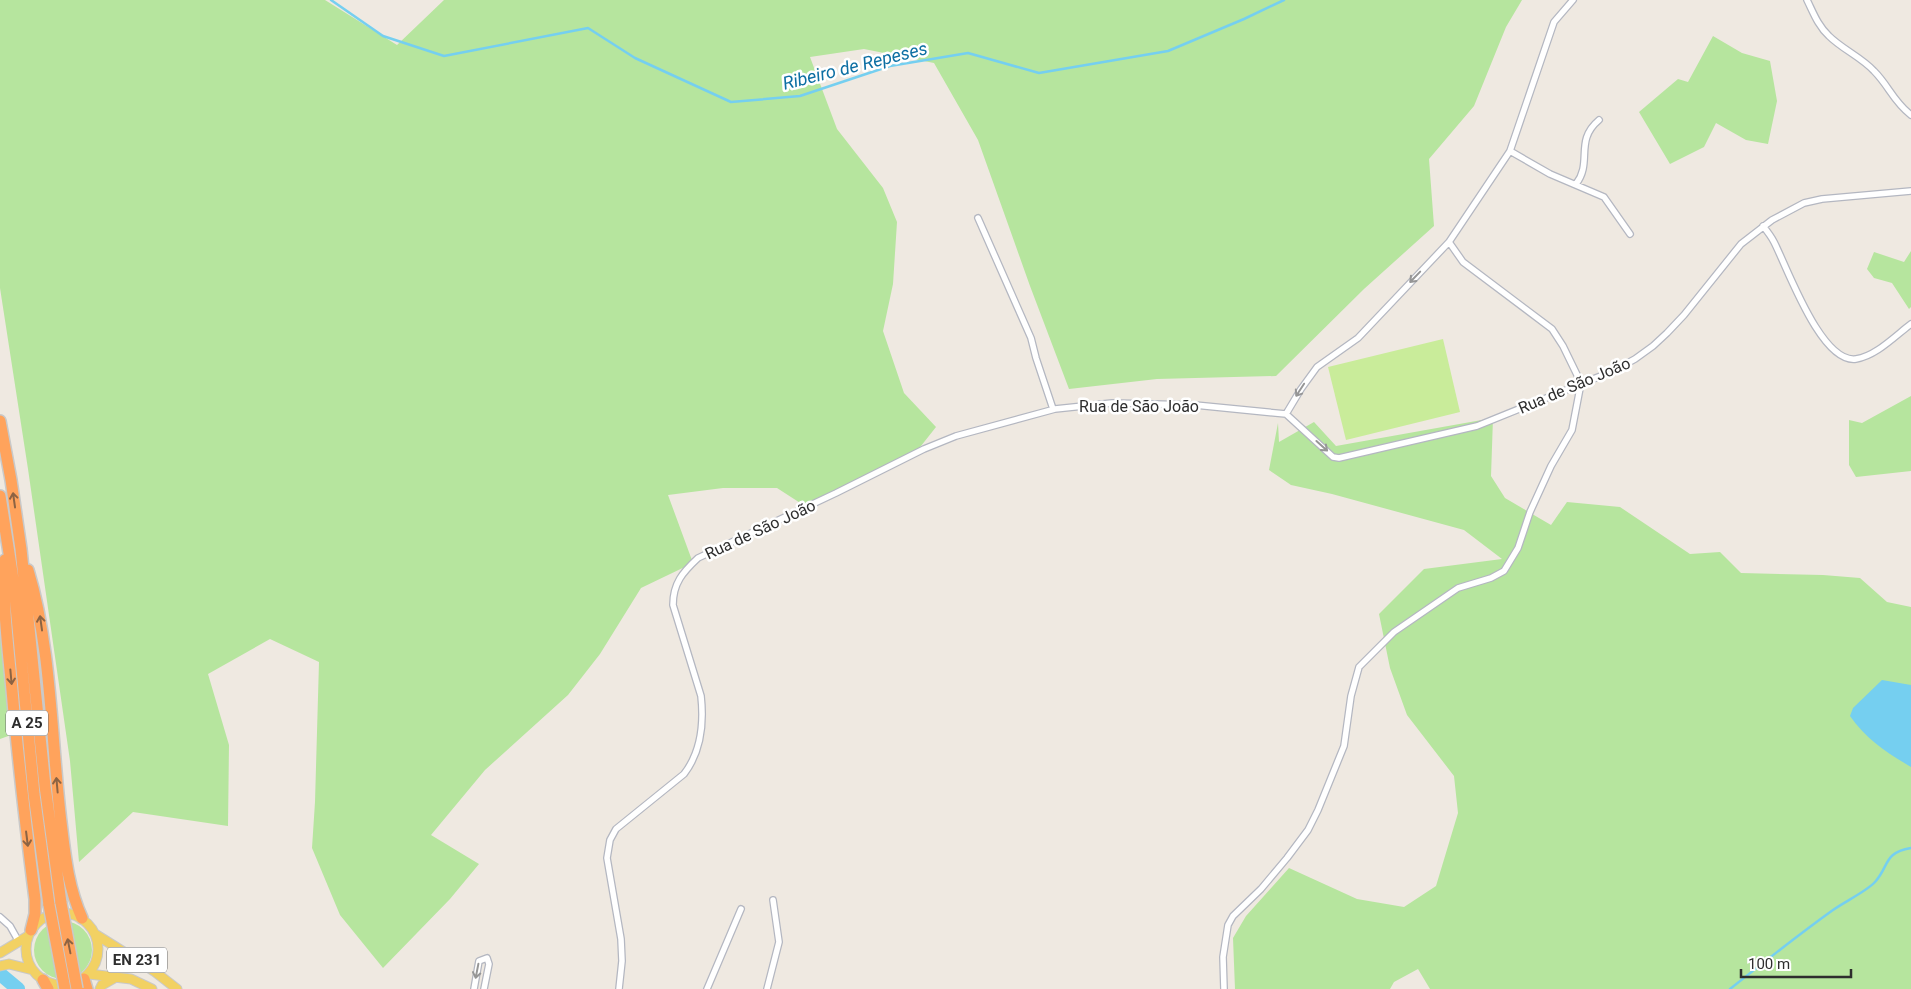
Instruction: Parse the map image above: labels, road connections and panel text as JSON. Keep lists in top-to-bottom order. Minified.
{"streets":{"highway":["A 25"],"main road":["EN 231"],"street":["Rua de São João"]},"water":["Ribeiro de Repeses"],"scale_bar":"100 m"}
